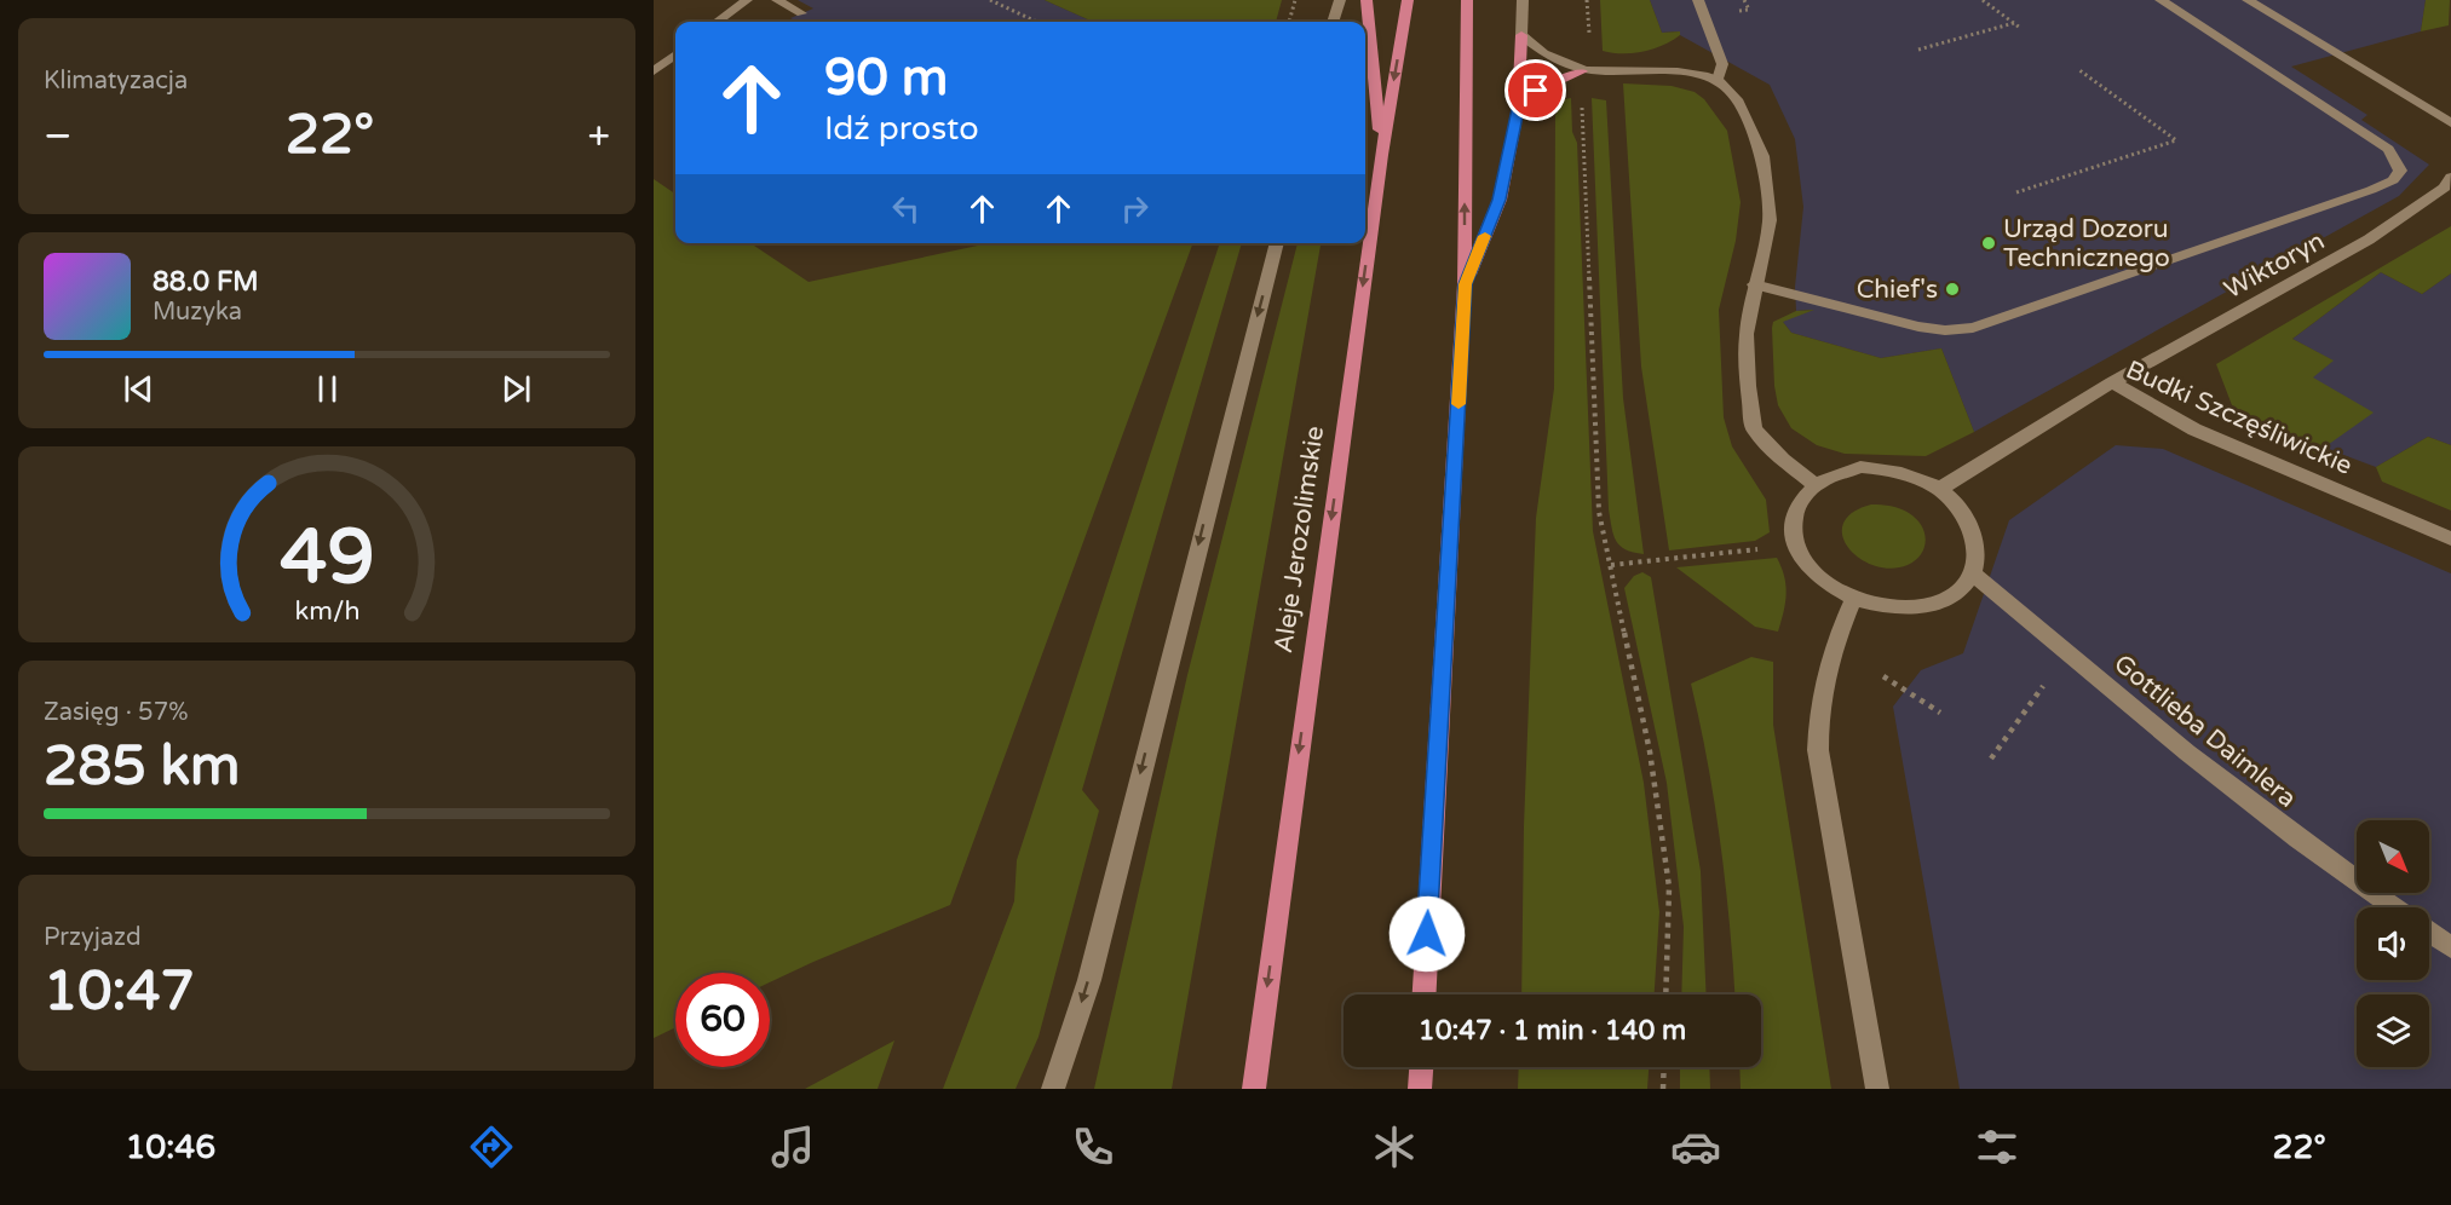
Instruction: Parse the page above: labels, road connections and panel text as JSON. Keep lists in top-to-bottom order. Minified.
{"streets":{"main road":["Aleje Jerozolimskie"],"street":["Wiktoryn","Budki Szczęśliwickie","Gottlieba Daimlera"]},"crossings":[["Wiktoryn","Budki Szczęśliwickie"],["Budki Szczęśliwickie","Gottlieba Daimlera"]],"places":["Urząd Dozoru Technicznego","Chief's"],"north":"bottom right","page":{"tile":["Klimatyzacja",["Zasięg · 57%","285 km"],["Przyjazd","10:47"]],"turn":["90 m","Idź prosto"],"heat":["−","22°","+"],"song":["88.0 FM","Muzyka"],"limit":"60","trip":"10:47 · 1 min · 140 m","tabs":["10:46","22°"],"gauge":["49","km/h"]}}
